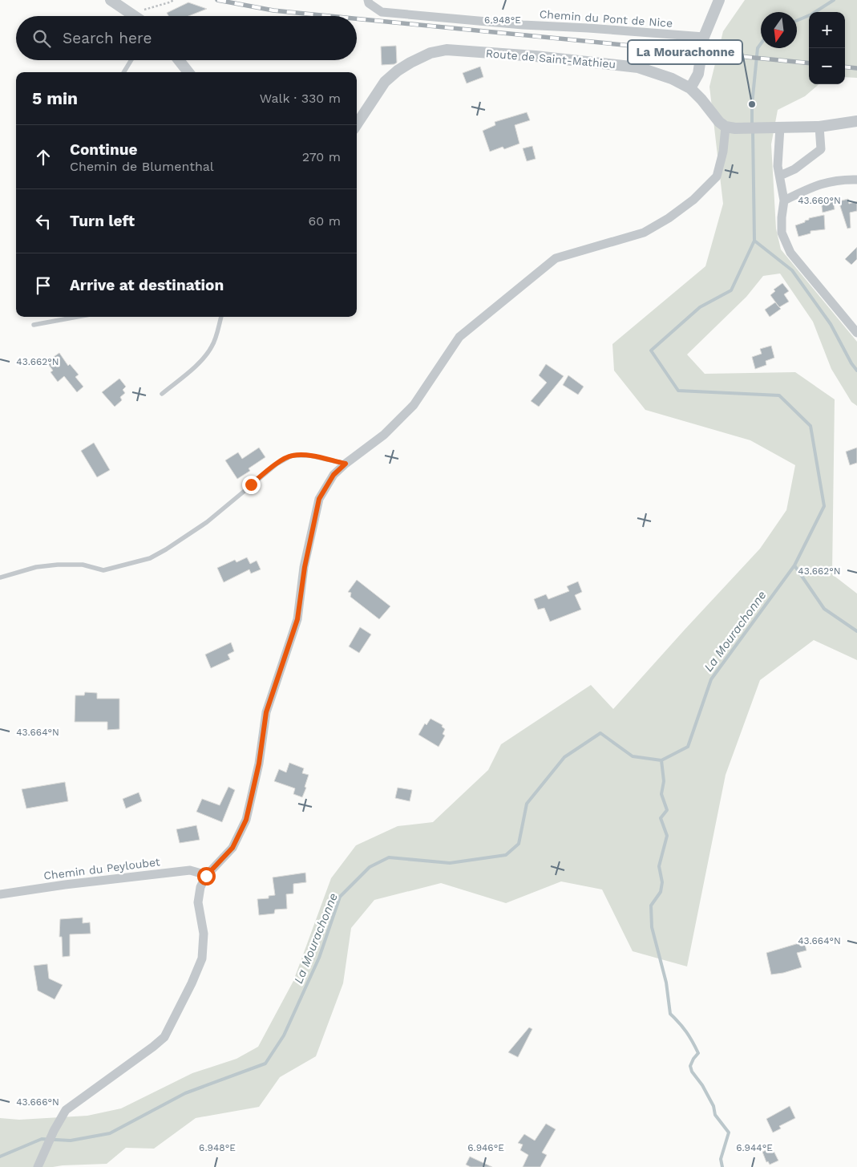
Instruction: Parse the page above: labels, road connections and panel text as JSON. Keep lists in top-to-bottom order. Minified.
{"streets":{"street":["Chemin du Pont de Nice","Route de Saint-Mathieu","Chemin du Peyloubet"]},"water":["La Mourachonne"],"places":["La Mourachonne"],"north":"bottom","page":{"map_buttons":["+","−"],"search":"Search here","heading":["5 min","Walk · 330 m"],"list":[["Continue","Chemin de Blumenthal","270 m"],["Turn left","60 m"],"Arrive at destination"]},"coordinates":["6.948°E","43.660°N","43.662°N","43.664°N","43.666°N","6.946°E","6.944°E"]}
